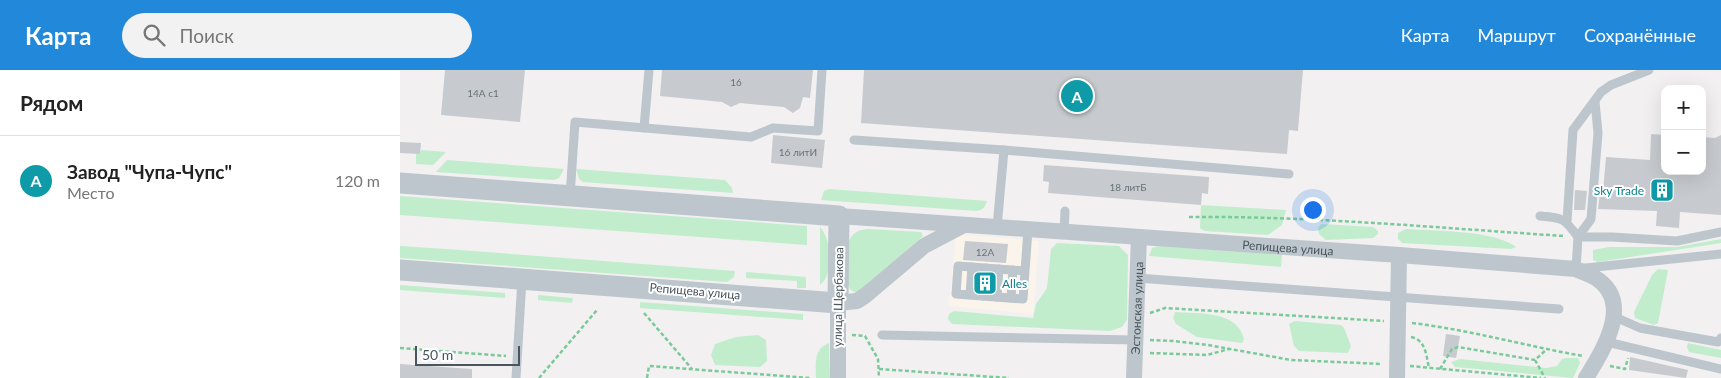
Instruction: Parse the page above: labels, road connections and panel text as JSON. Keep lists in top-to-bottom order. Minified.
{"streets":{"street":["Репищева улица","улица Щербакова","Эстонская улица"]},"crossings":[["Репищева улица","улица Щербакова"],["Репищева улица","Эстонская улица"]],"places":{"building":["Sky Trade","Alles"]},"house_numbers":["16","14А с1","16 литИ","18 литБ","12А"],"scale_bar":"50 m","page":{"header":"Карта","search":"Поиск","nav":["Карта","Маршрут","Сохранённые"],"heading":"Рядом","pins":"A","map_buttons":["+","−"],"list":[{"mark":"A","name":"Завод \"Чупа-Чупс\"","note":"Место","value":"120 m"}],"scale":"50 m"}}
